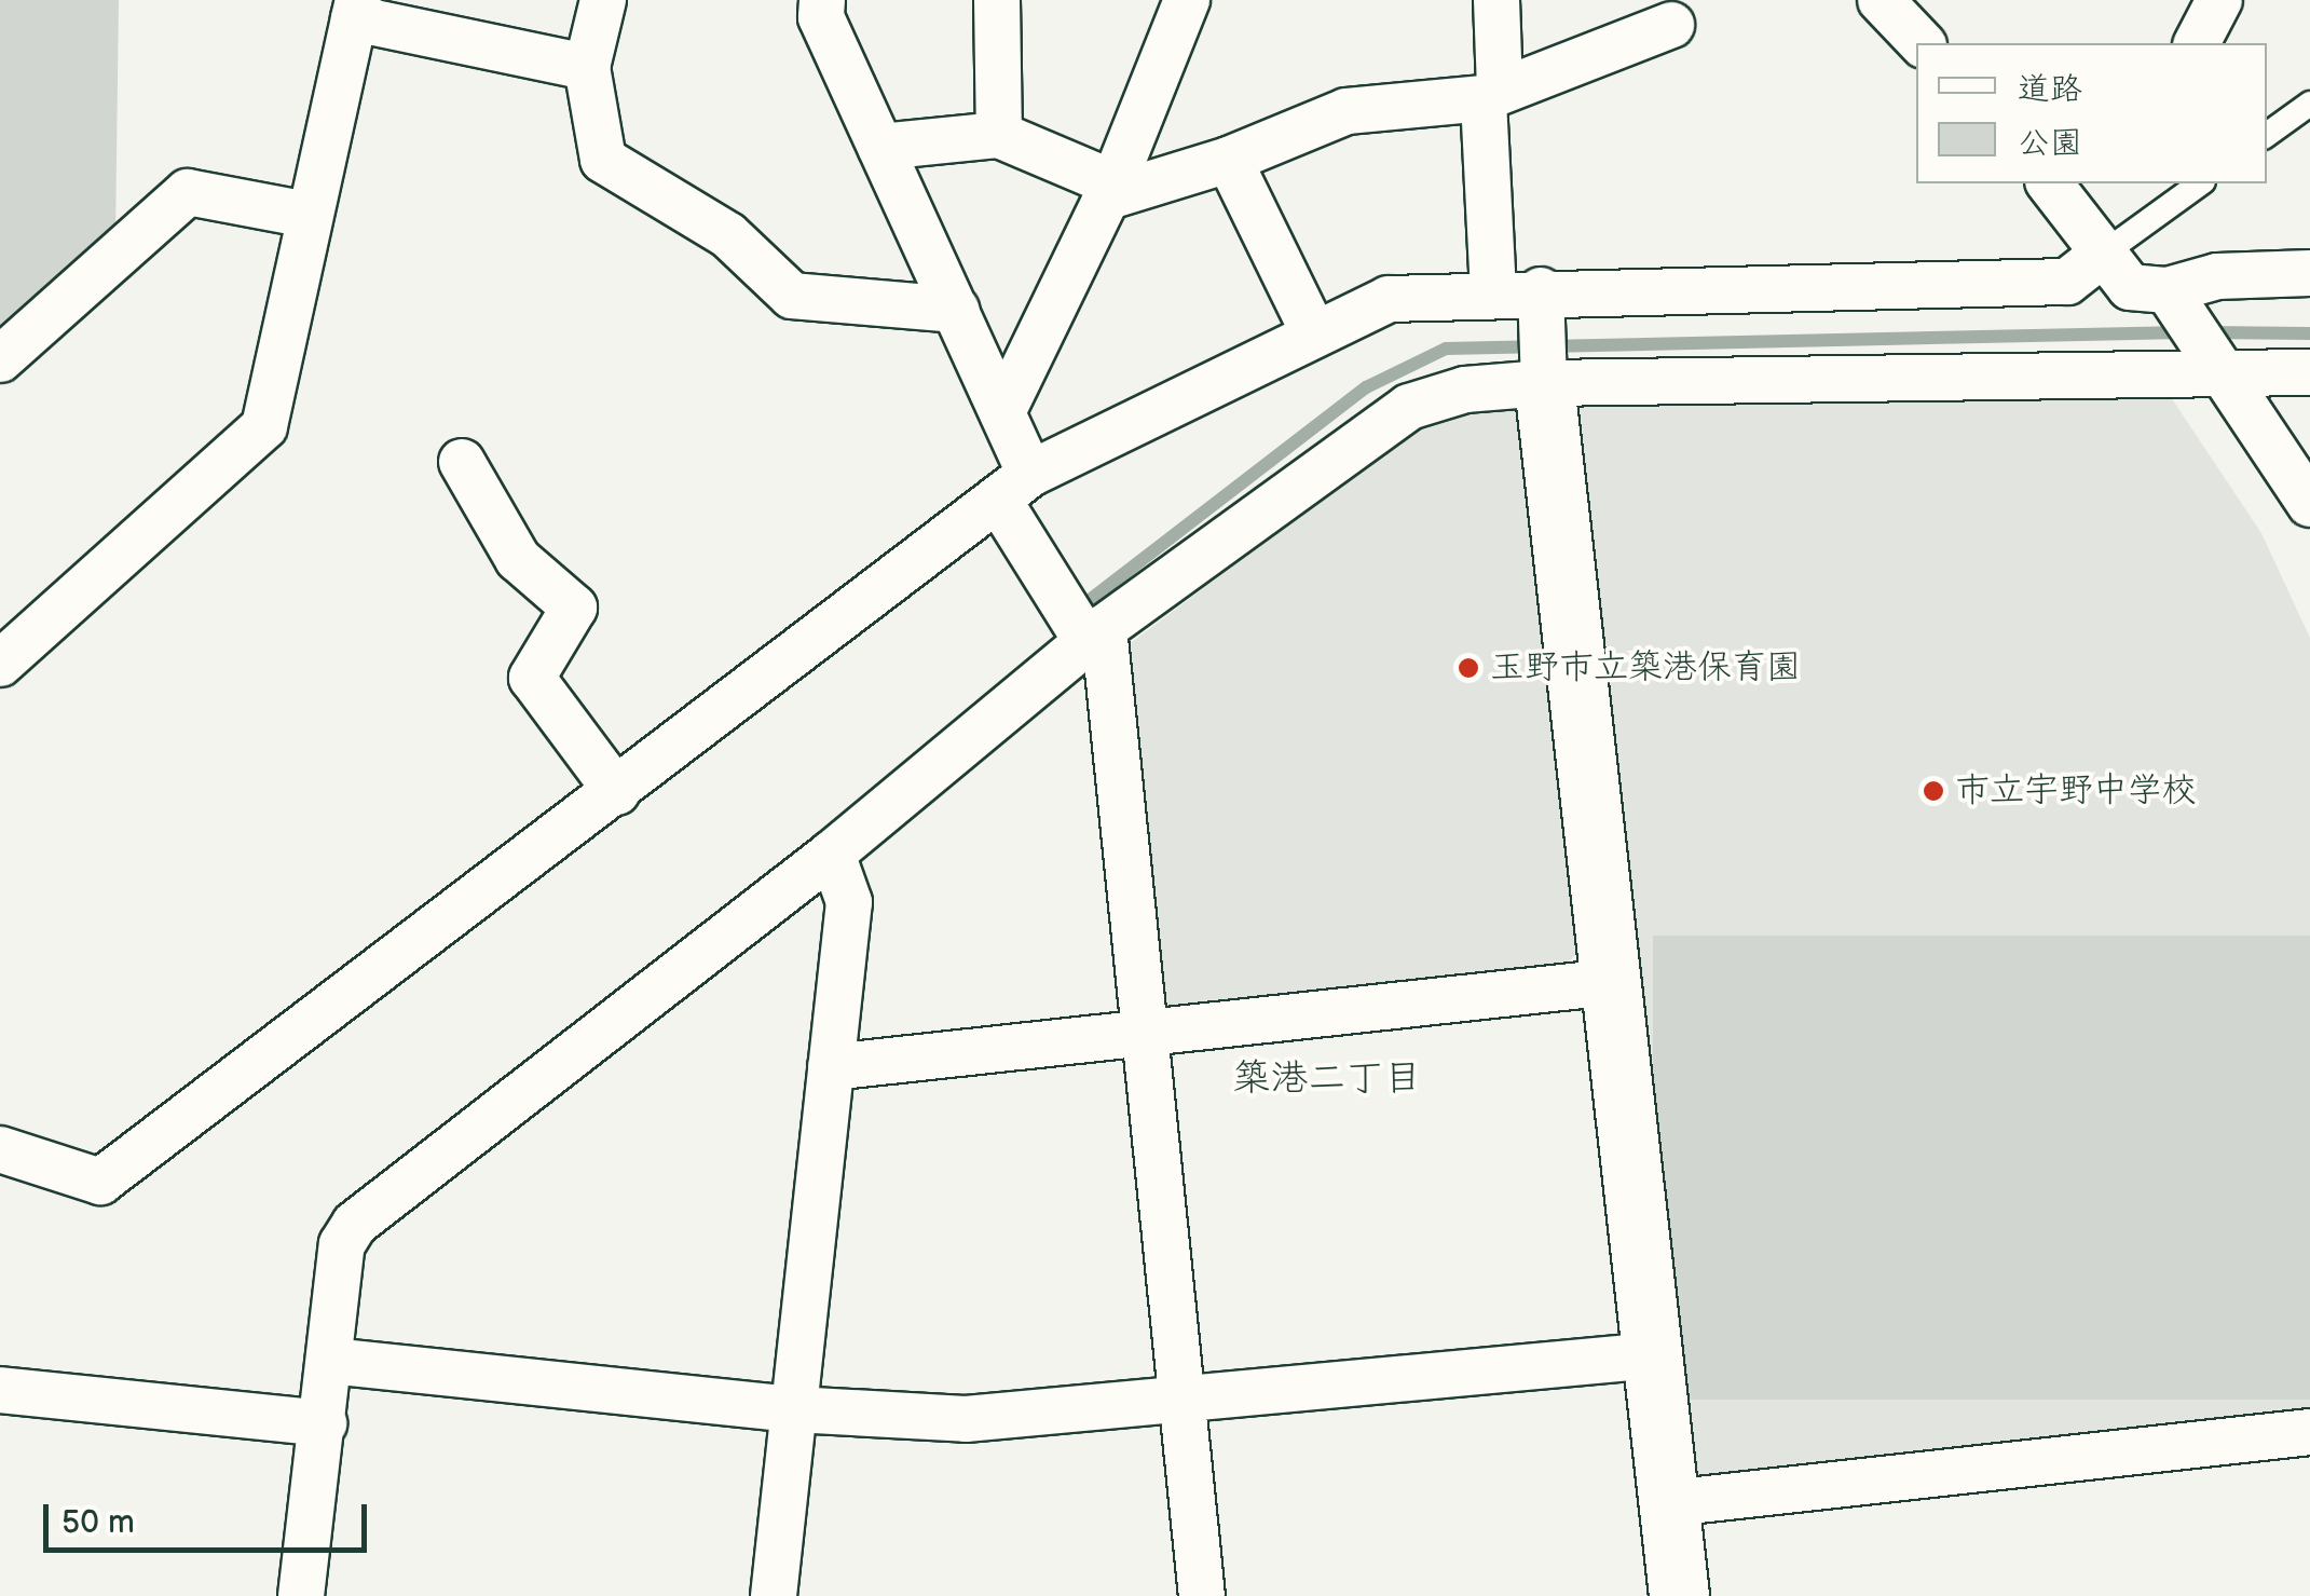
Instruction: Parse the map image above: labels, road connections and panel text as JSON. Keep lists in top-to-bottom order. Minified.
{"districts":["築港二丁目"],"places":["玉野市立築港保育園","市立宇野中学校"],"legend":["道路","公園"],"scale_bar":"50 m"}
